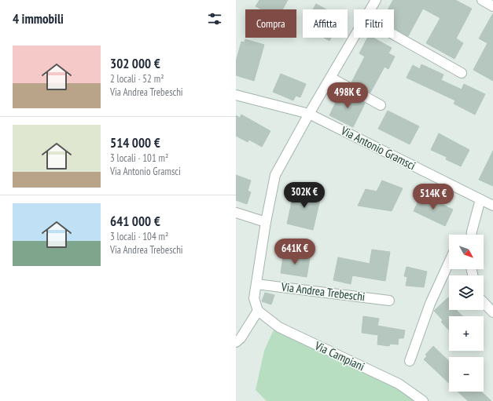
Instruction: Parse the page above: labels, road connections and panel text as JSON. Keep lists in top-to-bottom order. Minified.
{"streets":{"street":["Via Antonio Gramsci","Via Andrea Trebeschi","Via Campiani"]},"north":"bottom right","page":{"heading":"4 immobili","chip":["Compra","Affitta","Filtri"],"list":[{"name":"302 000 €","note":"2 locali · 52 m² · Via Andrea Trebeschi"},{"name":"514 000 €","note":"3 locali · 101 m² · Via Antonio Gramsci"},{"name":"641 000 €","note":"3 locali · 104 m² · Via Andrea Trebeschi"}],"price":["498K €","302K €","514K €","641K €"],"map_buttons":["+","−"]}}
